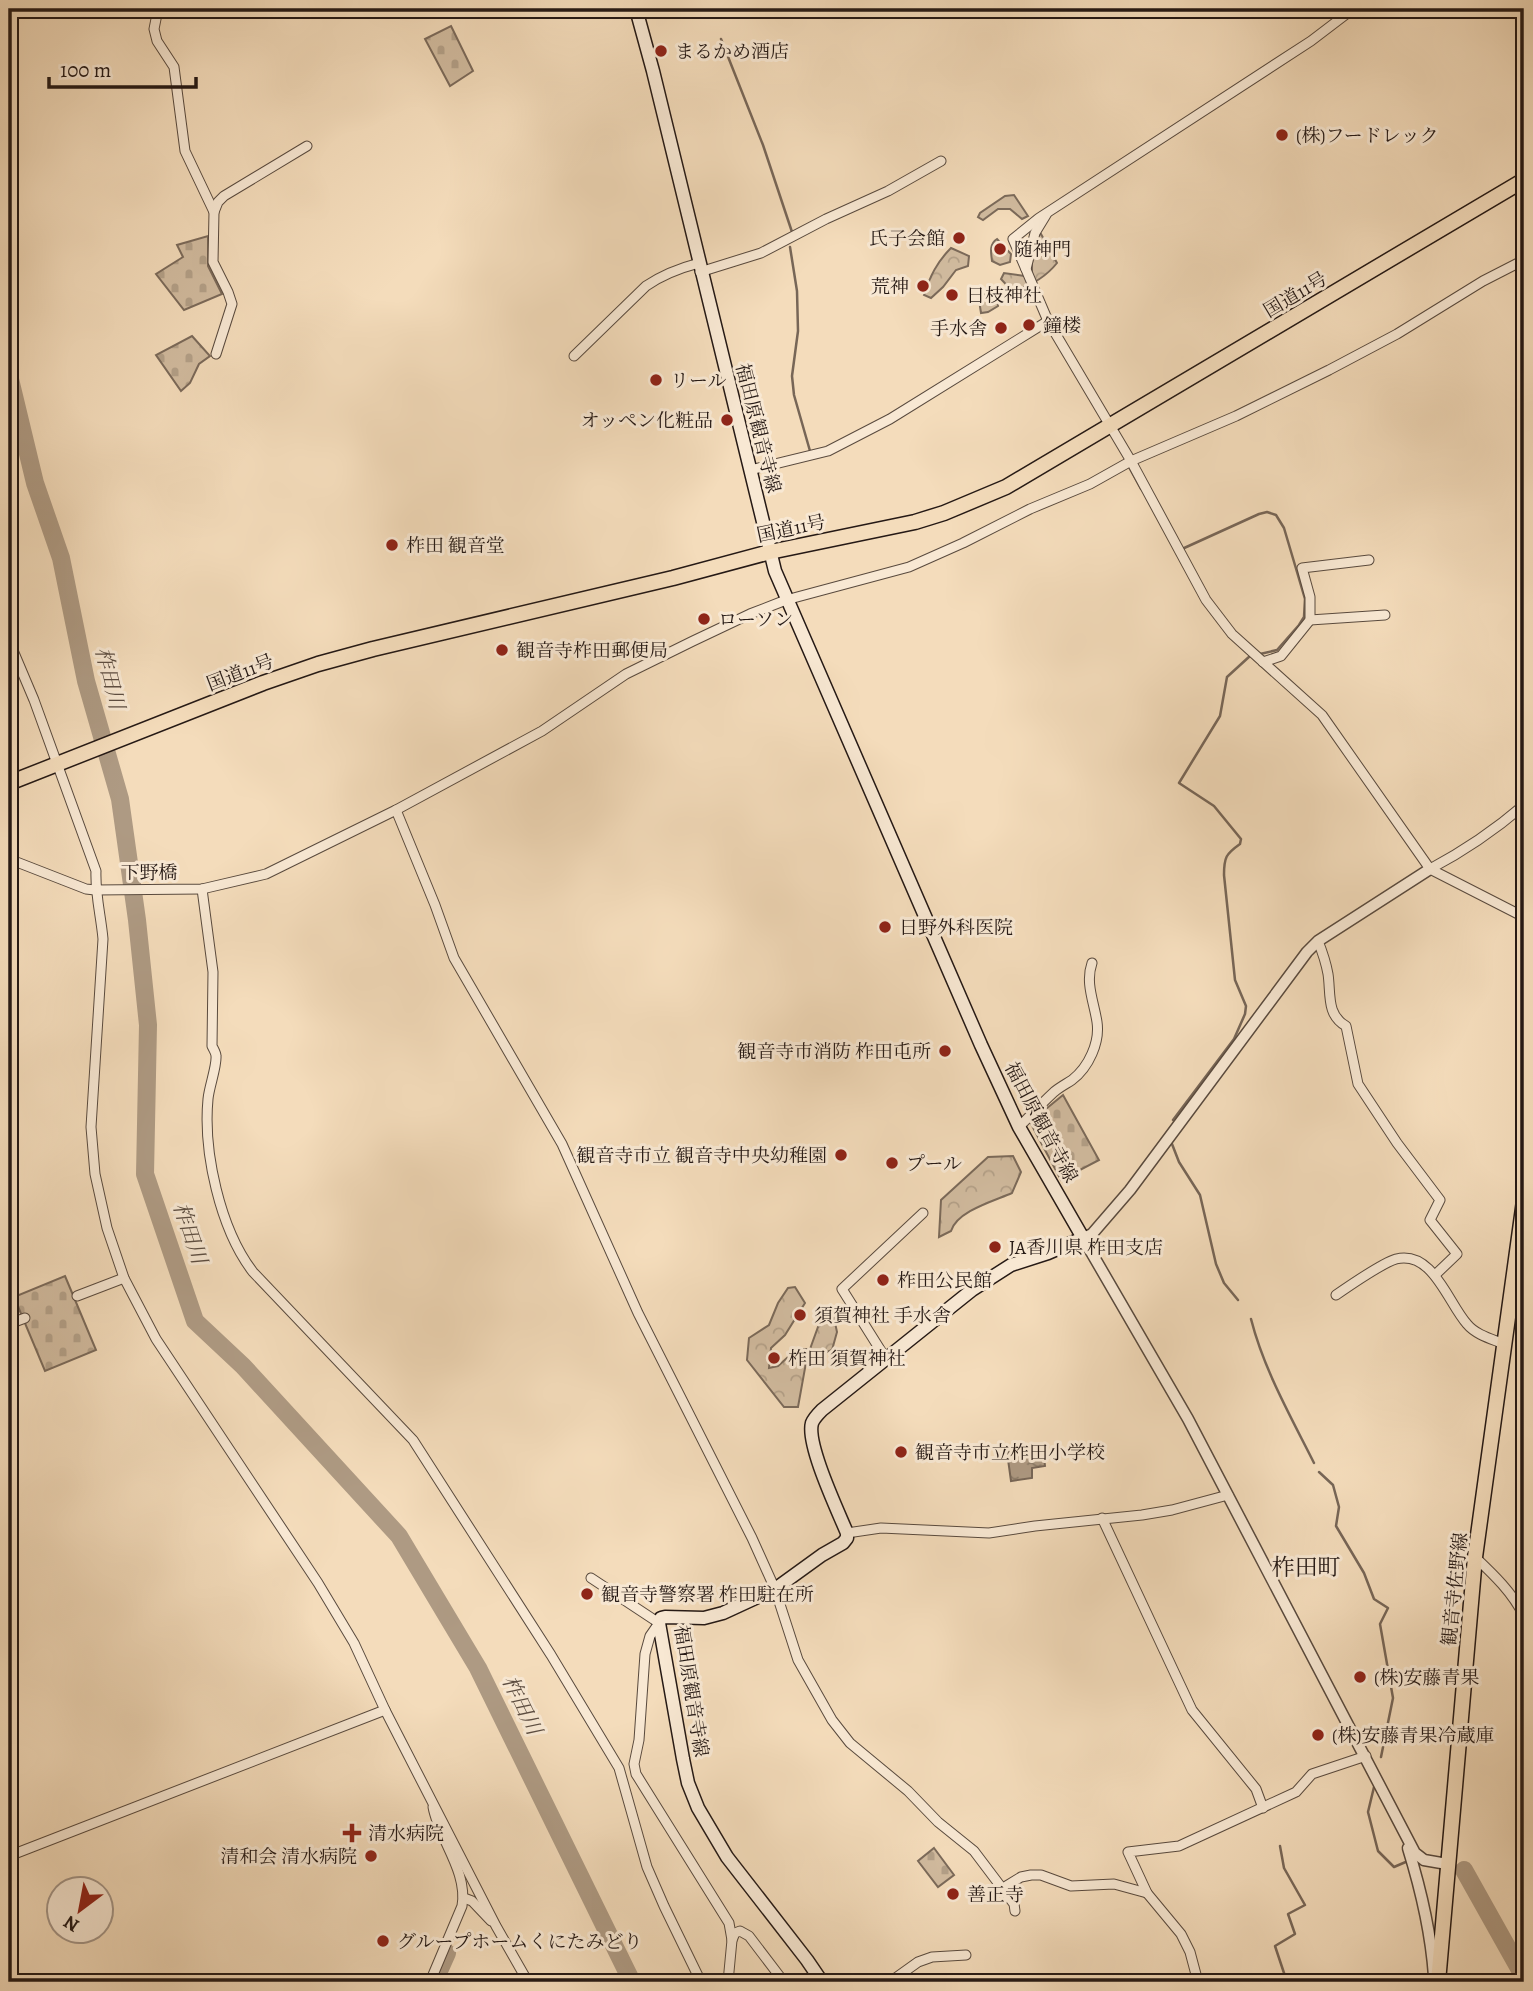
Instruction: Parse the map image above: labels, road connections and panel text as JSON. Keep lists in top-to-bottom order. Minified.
{"streets":{"main road":["国道11号","福田原観音寺線","観音寺佐野線"],"street":["下野橋"]},"crossings":[["国道11号","福田原観音寺線"],["福田原観音寺線","下野橋"]],"districts":["柞田町"],"water":["柞田川"],"places":{"other":["まるかめ酒店","(株)フードレック","氏子会館","随神門","荒神","日枝神社","鐘楼","手水舎","リール","オッペン化粧品","柞田 観音堂","ローソン","観音寺柞田郵便局","日野外科医院","観音寺市消防 柞田屯所","観音寺市立 観音寺中央幼稚園","プール","JA香川県 柞田支店","柞田公民館","須賀神社 手水舎","柞田 須賀神社","観音寺市立柞田小学校","観音寺警察署 柞田駐在所","(株)安藤青果","(株)安藤青果冷蔵庫","清和会 清水病院","善正寺","グループホームくにたみどり"],"health":["清水病院"]},"scale_bar":"100 m","north":"bottom left"}
